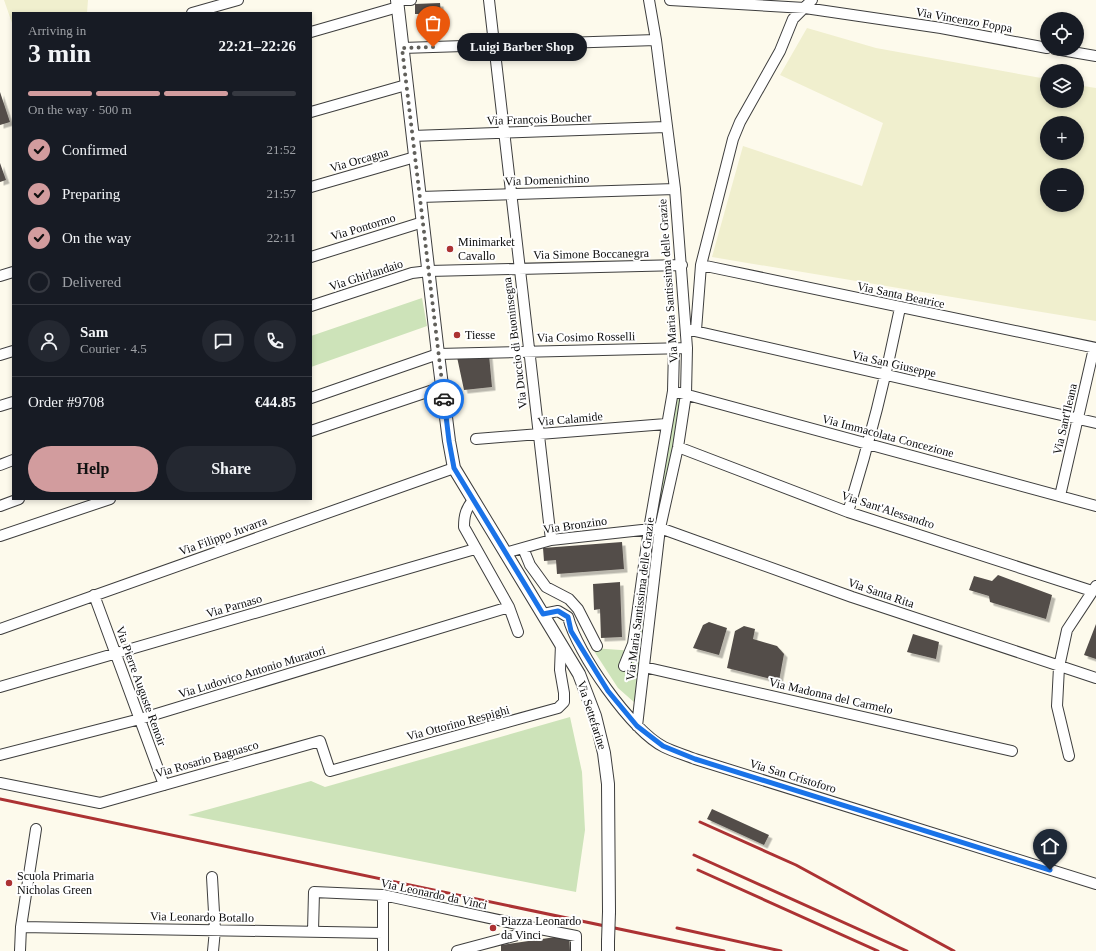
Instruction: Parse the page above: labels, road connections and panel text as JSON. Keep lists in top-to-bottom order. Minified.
{"streets":{"street":["Via Vincenzo Foppa","Via François Boucher","Via Orcagna","Via Domenichino","Via Pontormo","Via Simone Boccanegra","Via Ghirlandaio","Via Maria Santissima delle Grazie","Via Santa Beatrice","Via Cosimo Rosselli","Via Duccio di Buoninsegna","Via San Giuseppe","Via Calamide","Via Sant'Ileana","Via Immacolata Concezione","Via Sant'Alessandro","Via Bronzino","Via Filippo Juvarra","Via Santa Rita","Via Parnaso","Via Ludovico Antonio Muratori","Via Pierre Auguste Renoir","Via Madonna del Carmelo","Via Settefarine","Via Ottorino Respighi","Via Rosario Bagnasco","Via San Cristoforo","Via Leonardo da Vinci","Via Leonardo Botallo"]},"crossings":[["Via Vincenzo Foppa","Via Maria Santissima delle Grazie"],["Via François Boucher","Via Maria Santissima delle Grazie"],["Via François Boucher","Via Duccio di Buoninsegna"],["Via François Boucher","Via Settefarine"],["Via Orcagna","Via Settefarine"],["Via Domenichino","Via Maria Santissima delle Grazie"],["Via Domenichino","Via Duccio di Buoninsegna"],["Via Domenichino","Via Settefarine"],["Via Pontormo","Via Settefarine"],["Via Simone Boccanegra","Via Ghirlandaio"],["Via Simone Boccanegra","Via Maria Santissima delle Grazie"],["Via Simone Boccanegra","Via Duccio di Buoninsegna"],["Via Simone Boccanegra","Via Settefarine"],["Via Ghirlandaio","Via Settefarine"],["Via Maria Santissima delle Grazie","Via Santa Beatrice"],["Via Maria Santissima delle Grazie","Via Cosimo Rosselli"],["Via Maria Santissima delle Grazie","Via San Giuseppe"],["Via Maria Santissima delle Grazie","Via Calamide"],["Via Maria Santissima delle Grazie","Via Immacolata Concezione"],["Via Maria Santissima delle Grazie","Via Sant'Alessandro"],["Via Maria Santissima delle Grazie","Via Bronzino"],["Via Maria Santissima delle Grazie","Via Santa Rita"],["Via Maria Santissima delle Grazie","Via Madonna del Carmelo"],["Via Maria Santissima delle Grazie","Via San Cristoforo"],["Via Santa Beatrice","Via Sant'Ileana"],["Via Cosimo Rosselli","Via Duccio di Buoninsegna"],["Via Cosimo Rosselli","Via Settefarine"],["Via Duccio di Buoninsegna","Via Calamide"],["Via Duccio di Buoninsegna","Via Bronzino"],["Via San Giuseppe","Via Sant'Ileana"],["Via Sant'Ileana","Via Immacolata Concezione"],["Via Bronzino","Via Santa Rita"],["Via Bronzino","Via Settefarine"],["Via Filippo Juvarra","Via Pierre Auguste Renoir"],["Via Filippo Juvarra","Via Settefarine"],["Via Parnaso","Via Pierre Auguste Renoir"],["Via Ludovico Antonio Muratori","Via Pierre Auguste Renoir"],["Via Pierre Auguste Renoir","Via Rosario Bagnasco"],["Via Settefarine","Via Ottorino Respighi"],["Via Settefarine","Via San Cristoforo"],["Via Ottorino Respighi","Via Rosario Bagnasco"],["Via Leonardo da Vinci","Via Leonardo Botallo"]],"places":["Luigi Barber Shop","Minimarket Cavallo","Tiesse","Scuola Primaria Nicholas Green","Piazza Leonardo da Vinci"],"page":{"map_buttons":["+","−"],"heading":["3 min","Arriving in","22:21–22:26"],"panel":["Sam","Courier · 4.5","Order #9708","€44.85"],"bubble":"Luigi Barber Shop","bar":"On the way · 500 m","list":[["Confirmed","21:52"],["Preparing","21:57"],["On the way","22:11"],"Delivered"],"buttons":["Help","Share"]}}
